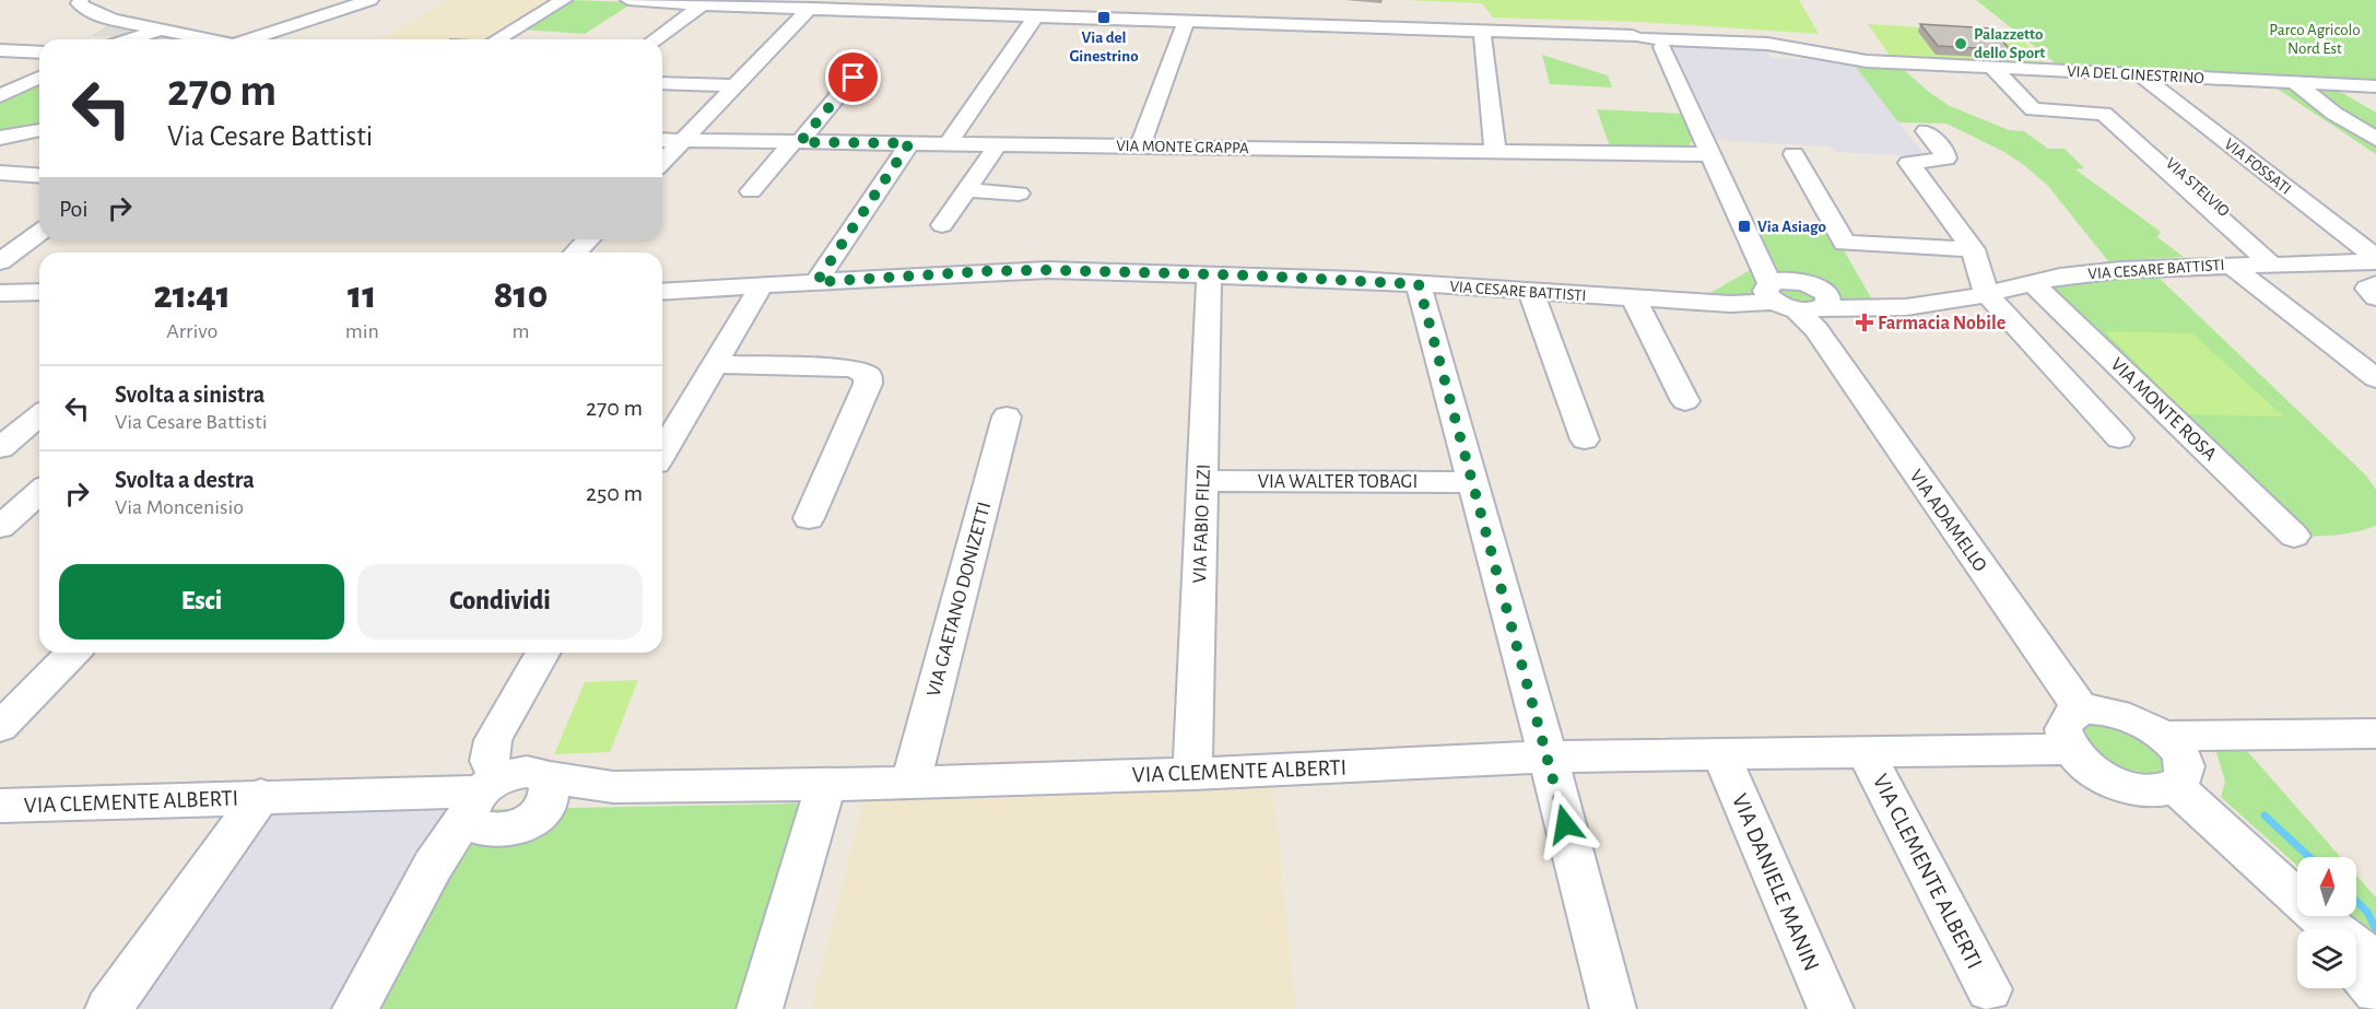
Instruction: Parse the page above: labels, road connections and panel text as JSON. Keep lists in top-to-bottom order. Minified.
{"streets":{"street":["VIA DEL GINESTRINO","VIA MONTE GRAPPA","VIA FOSSATI","VIA STELVIO","VIA CESARE BATTISTI","VIA MONTE ROSA","VIA WALTER TOBAGI","VIA ADAMELLO","VIA FABIO FILZI","VIA GAETANO DONIZETTI","VIA CLEMENTE ALBERTI","VIA DANIELE MANIN"]},"crossings":[["VIA DEL GINESTRINO","VIA FOSSATI"],["VIA DEL GINESTRINO","VIA STELVIO"],["VIA FOSSATI","VIA CESARE BATTISTI"],["VIA STELVIO","VIA CESARE BATTISTI"],["VIA CESARE BATTISTI","VIA MONTE ROSA"],["VIA CESARE BATTISTI","VIA ADAMELLO"],["VIA CESARE BATTISTI","VIA FABIO FILZI"],["VIA WALTER TOBAGI","VIA FABIO FILZI"],["VIA FABIO FILZI","VIA CLEMENTE ALBERTI"],["VIA GAETANO DONIZETTI","VIA CLEMENTE ALBERTI"],["VIA CLEMENTE ALBERTI","VIA DANIELE MANIN"]],"parks":["Parco Agricolo Nord Est"],"places":{"transit":["Via del Ginestrino","Via Asiago"],"other":["Palazzetto dello Sport"],"health":["Farmacia Nobile"]},"north":"top","page":{"turn":["270 m","Via Cesare Battisti"],"then":"Poi","eta":["21:41","Arrivo","11","min","810","m"],"list":[{"name":"Svolta a sinistra","note":"Via Cesare Battisti","value":"270 m"},{"name":"Svolta a destra","note":"Via Moncenisio","value":"250 m"}],"buttons":["Esci","Condividi"]}}
